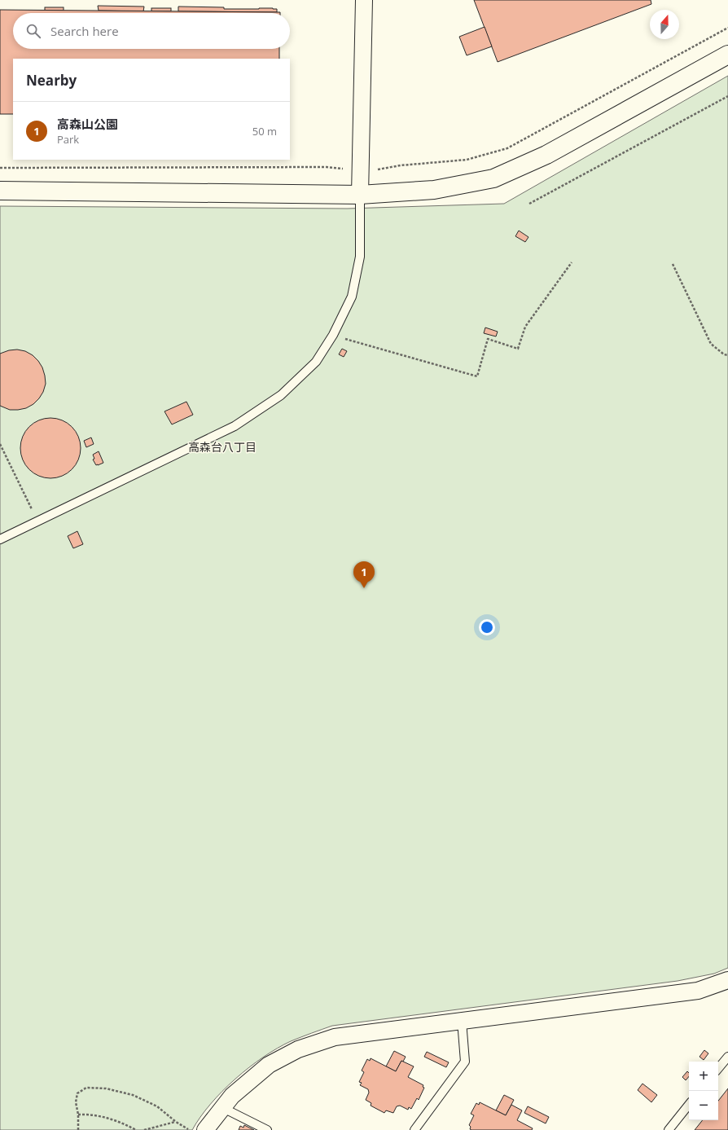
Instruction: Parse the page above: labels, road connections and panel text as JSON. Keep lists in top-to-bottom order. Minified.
{"districts":["高森台八丁目"],"north":"top","page":{"search":"Search here","heading":"Nearby","list":[{"mark":"1","name":"高森山公園","note":"Park","value":"50 m"}],"pins":"1","map_buttons":["+","−"]}}
